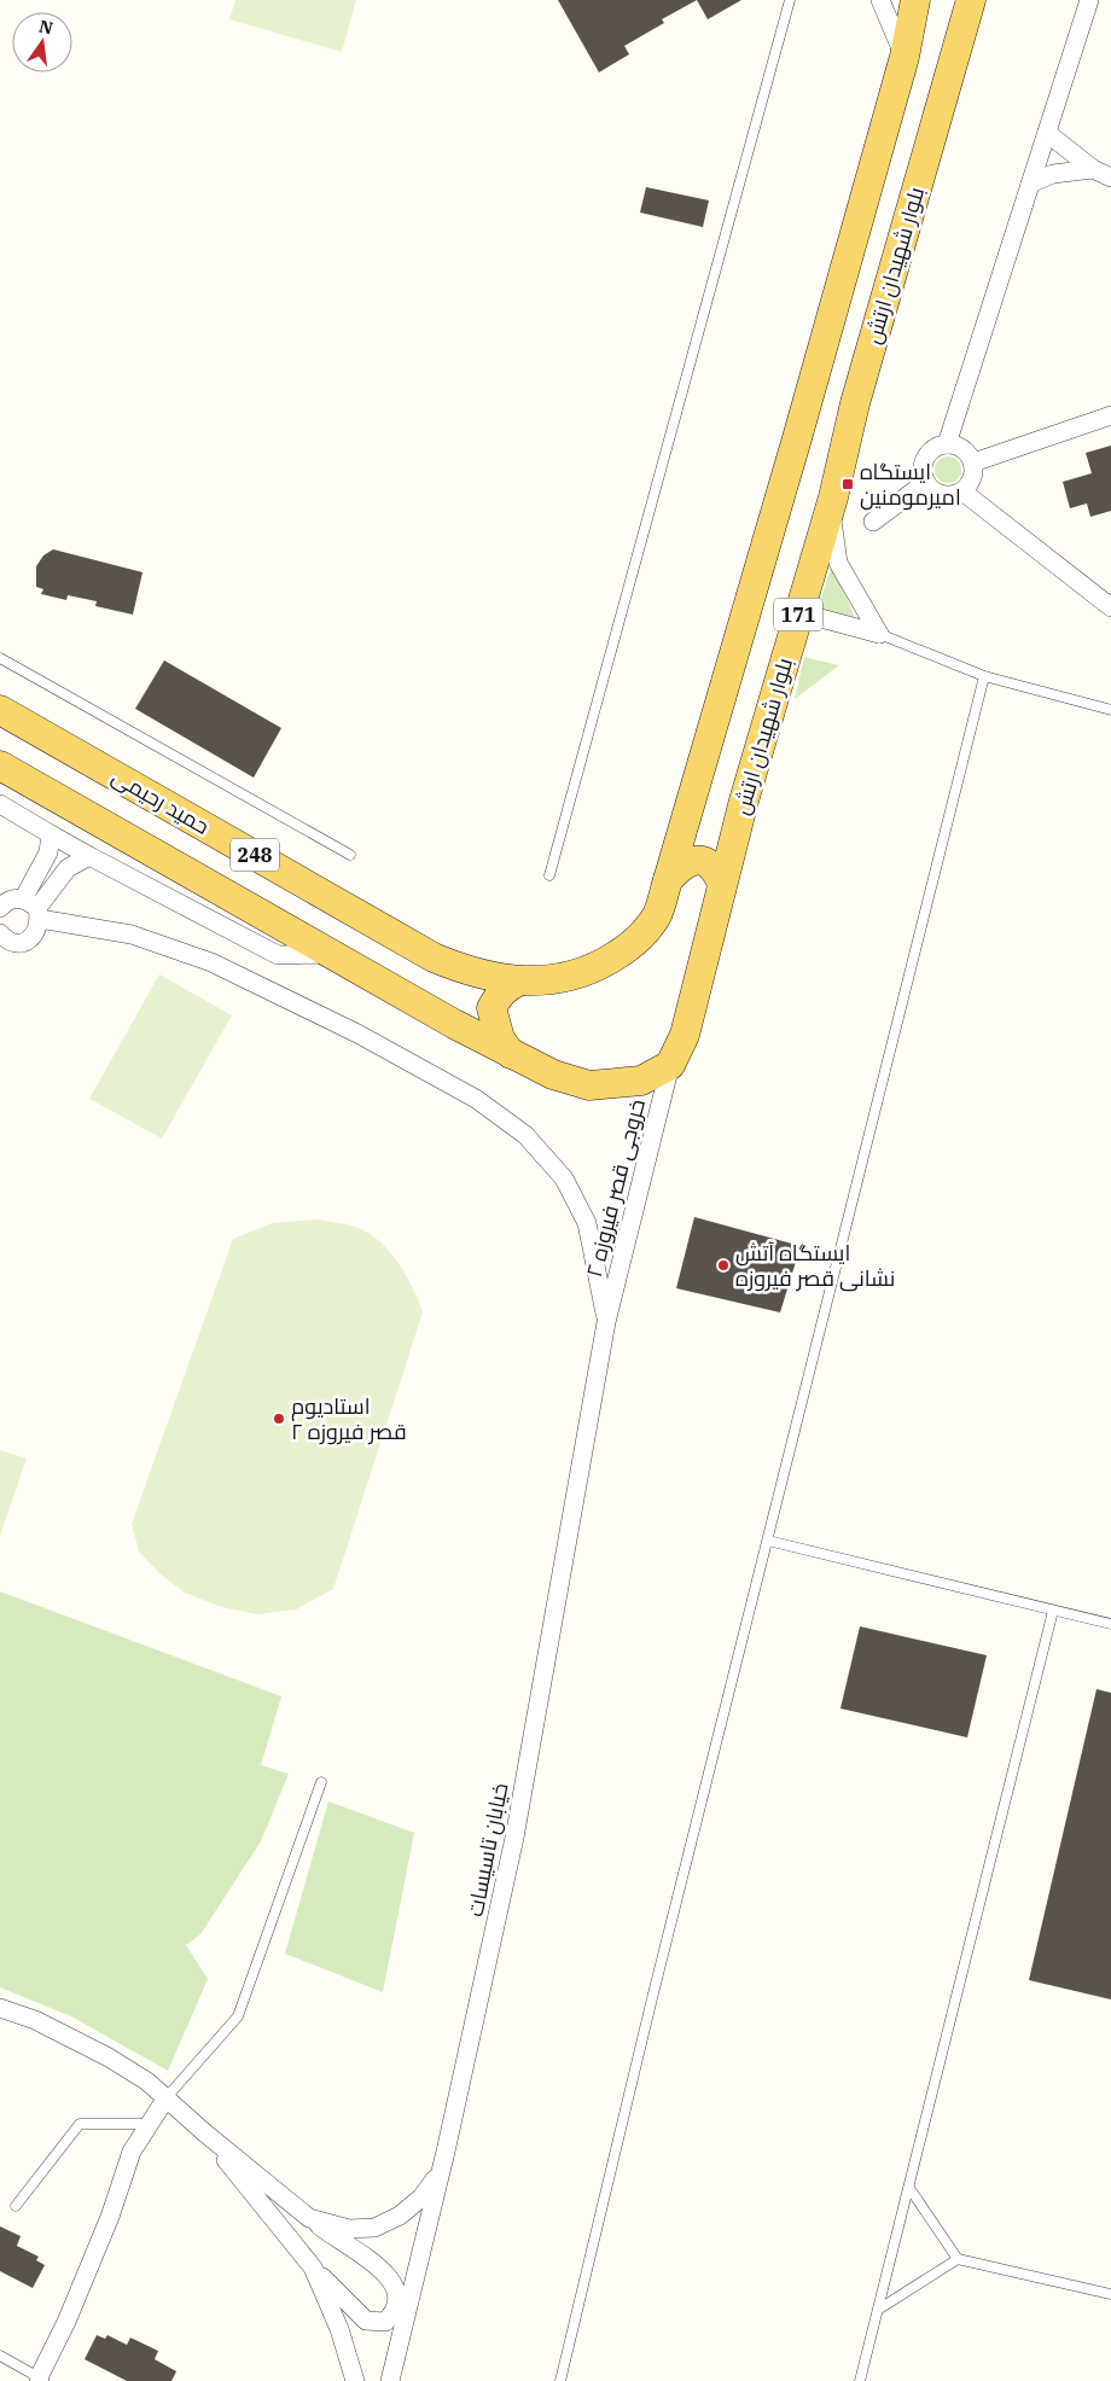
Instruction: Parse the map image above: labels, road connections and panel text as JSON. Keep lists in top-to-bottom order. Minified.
{"streets":{"main road":["بلوار شهیدان ارتش","171","حمید رحیمی","248"],"street":["خروجی قصر فیروزه ۲","خیابان تاسیسات"]},"crossings":[["بلوار شهیدان ارتش","خروجی قصر فیروزه ۲"],["171","حمید رحیمی"],["خروجی قصر فیروزه ۲","خیابان تاسیسات"]],"places":{"transit":["ایستگاه امیرمومنین"],"other":["ایستگاه آتش نشانی قصر فیروزه","استادیوم قصر فیروزه ۲"]},"north":"top"}
